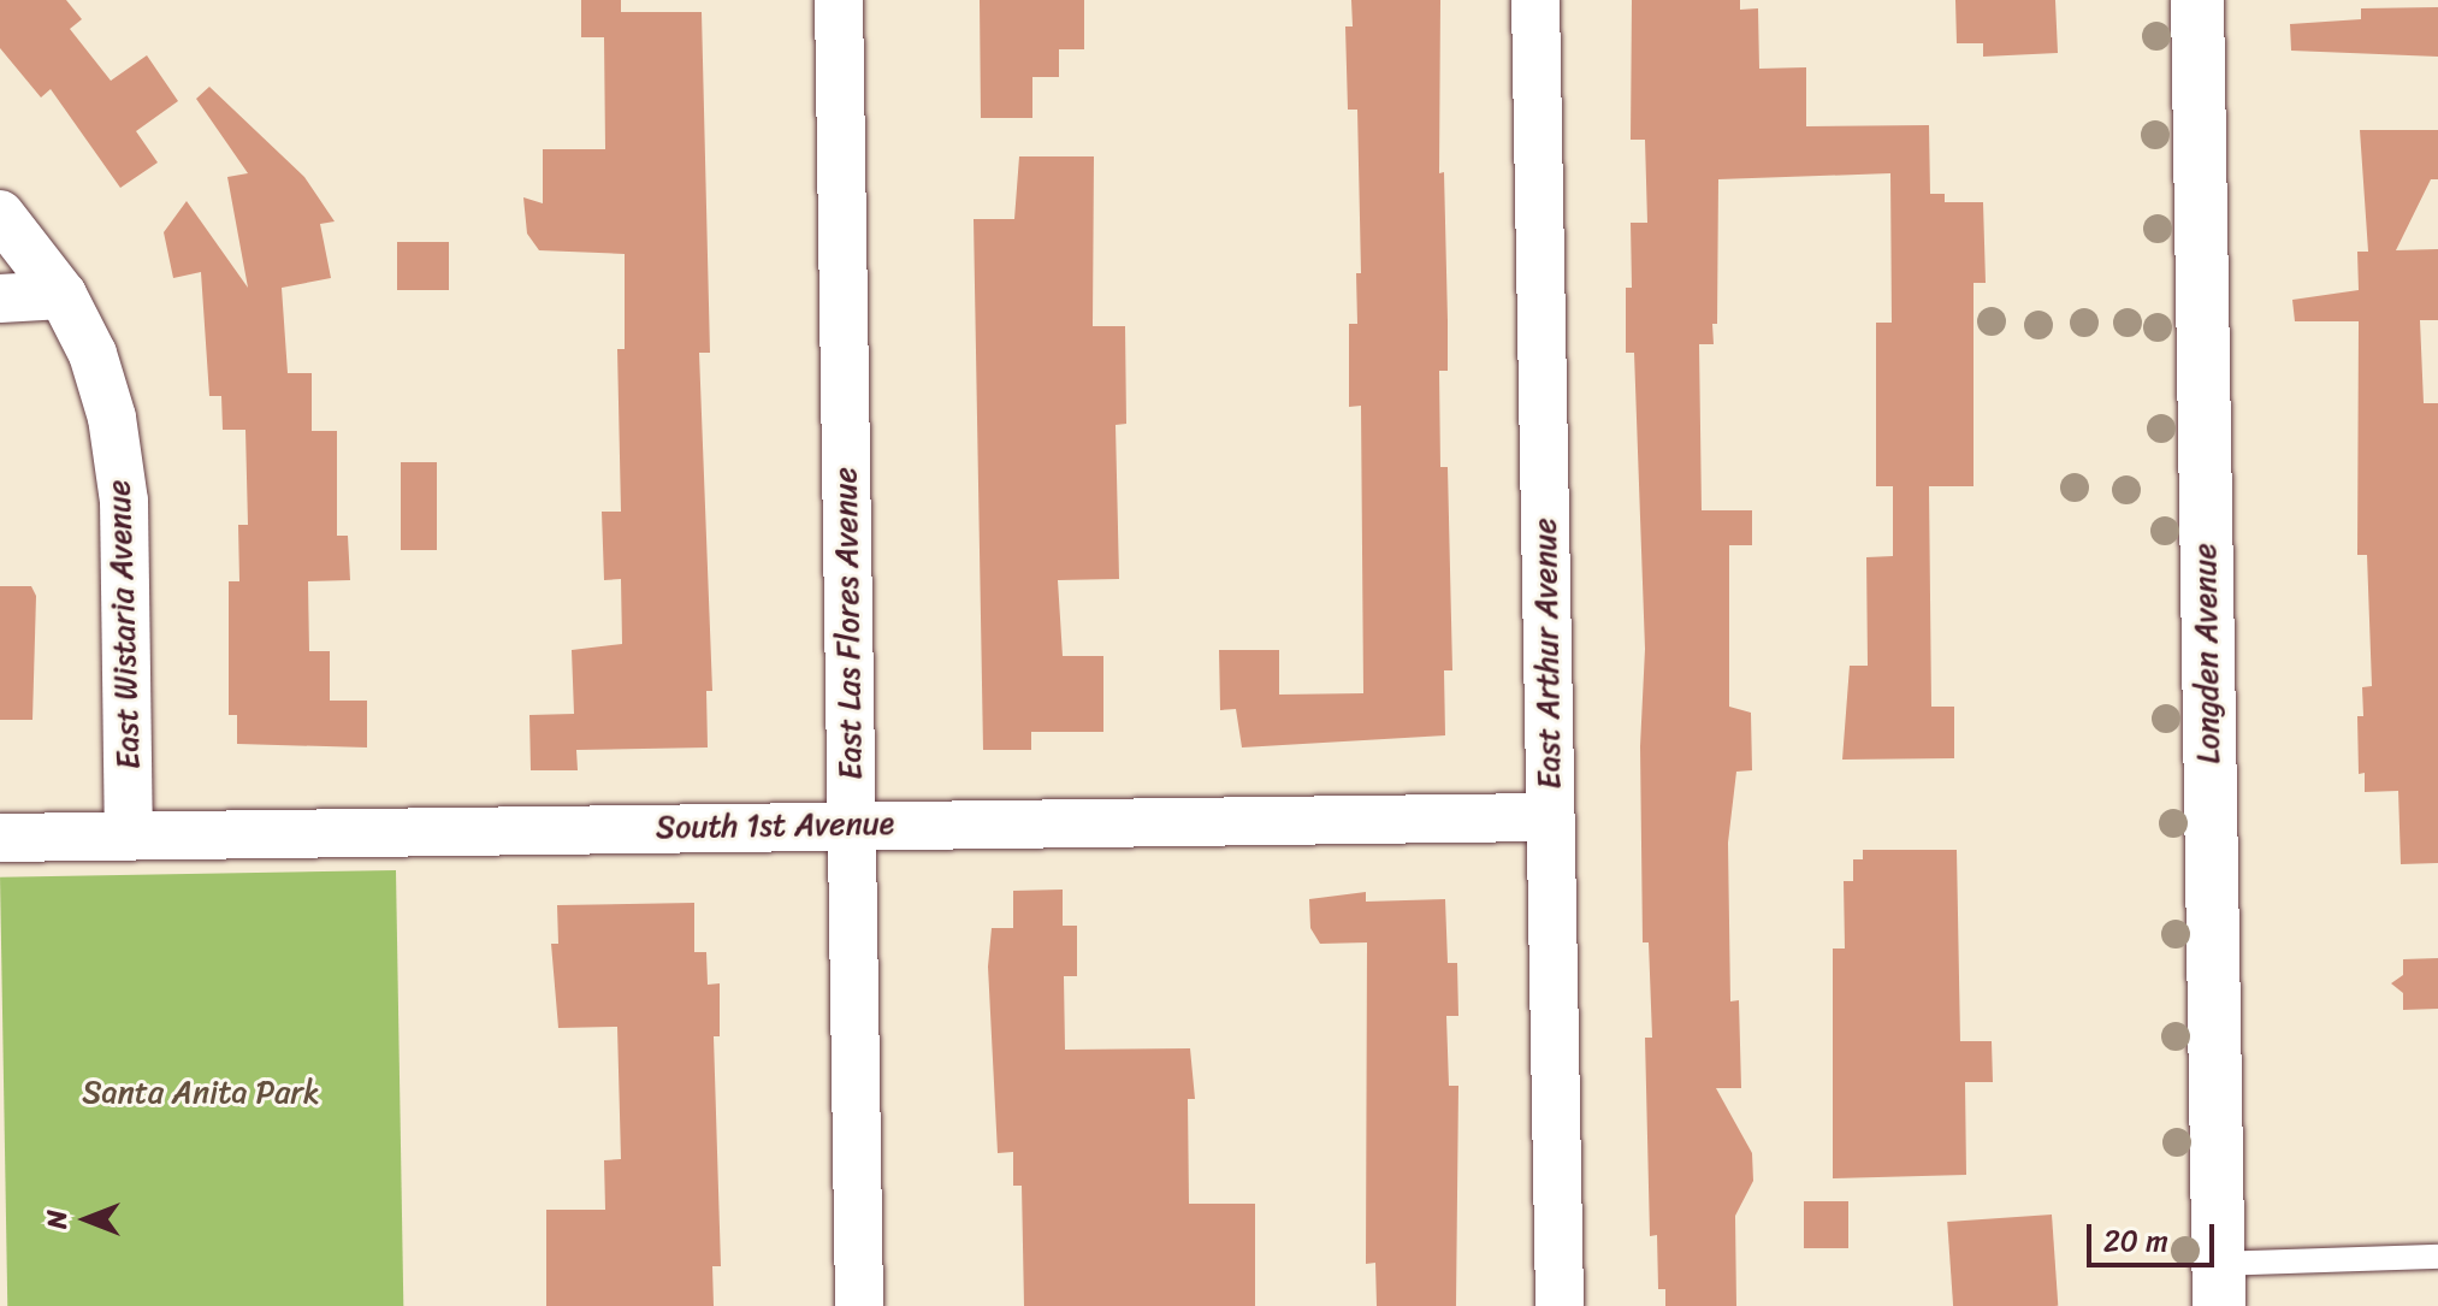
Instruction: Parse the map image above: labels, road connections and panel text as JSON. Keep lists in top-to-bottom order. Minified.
{"streets":{"street":["East Las Flores Avenue","East Wistaria Avenue","East Arthur Avenue","Longden Avenue","South 1st Avenue"]},"crossings":[["East Las Flores Avenue","South 1st Avenue"],["East Wistaria Avenue","South 1st Avenue"],["East Arthur Avenue","South 1st Avenue"]],"parks":["Santa Anita Park"],"scale_bar":"20 m","north":"left"}
